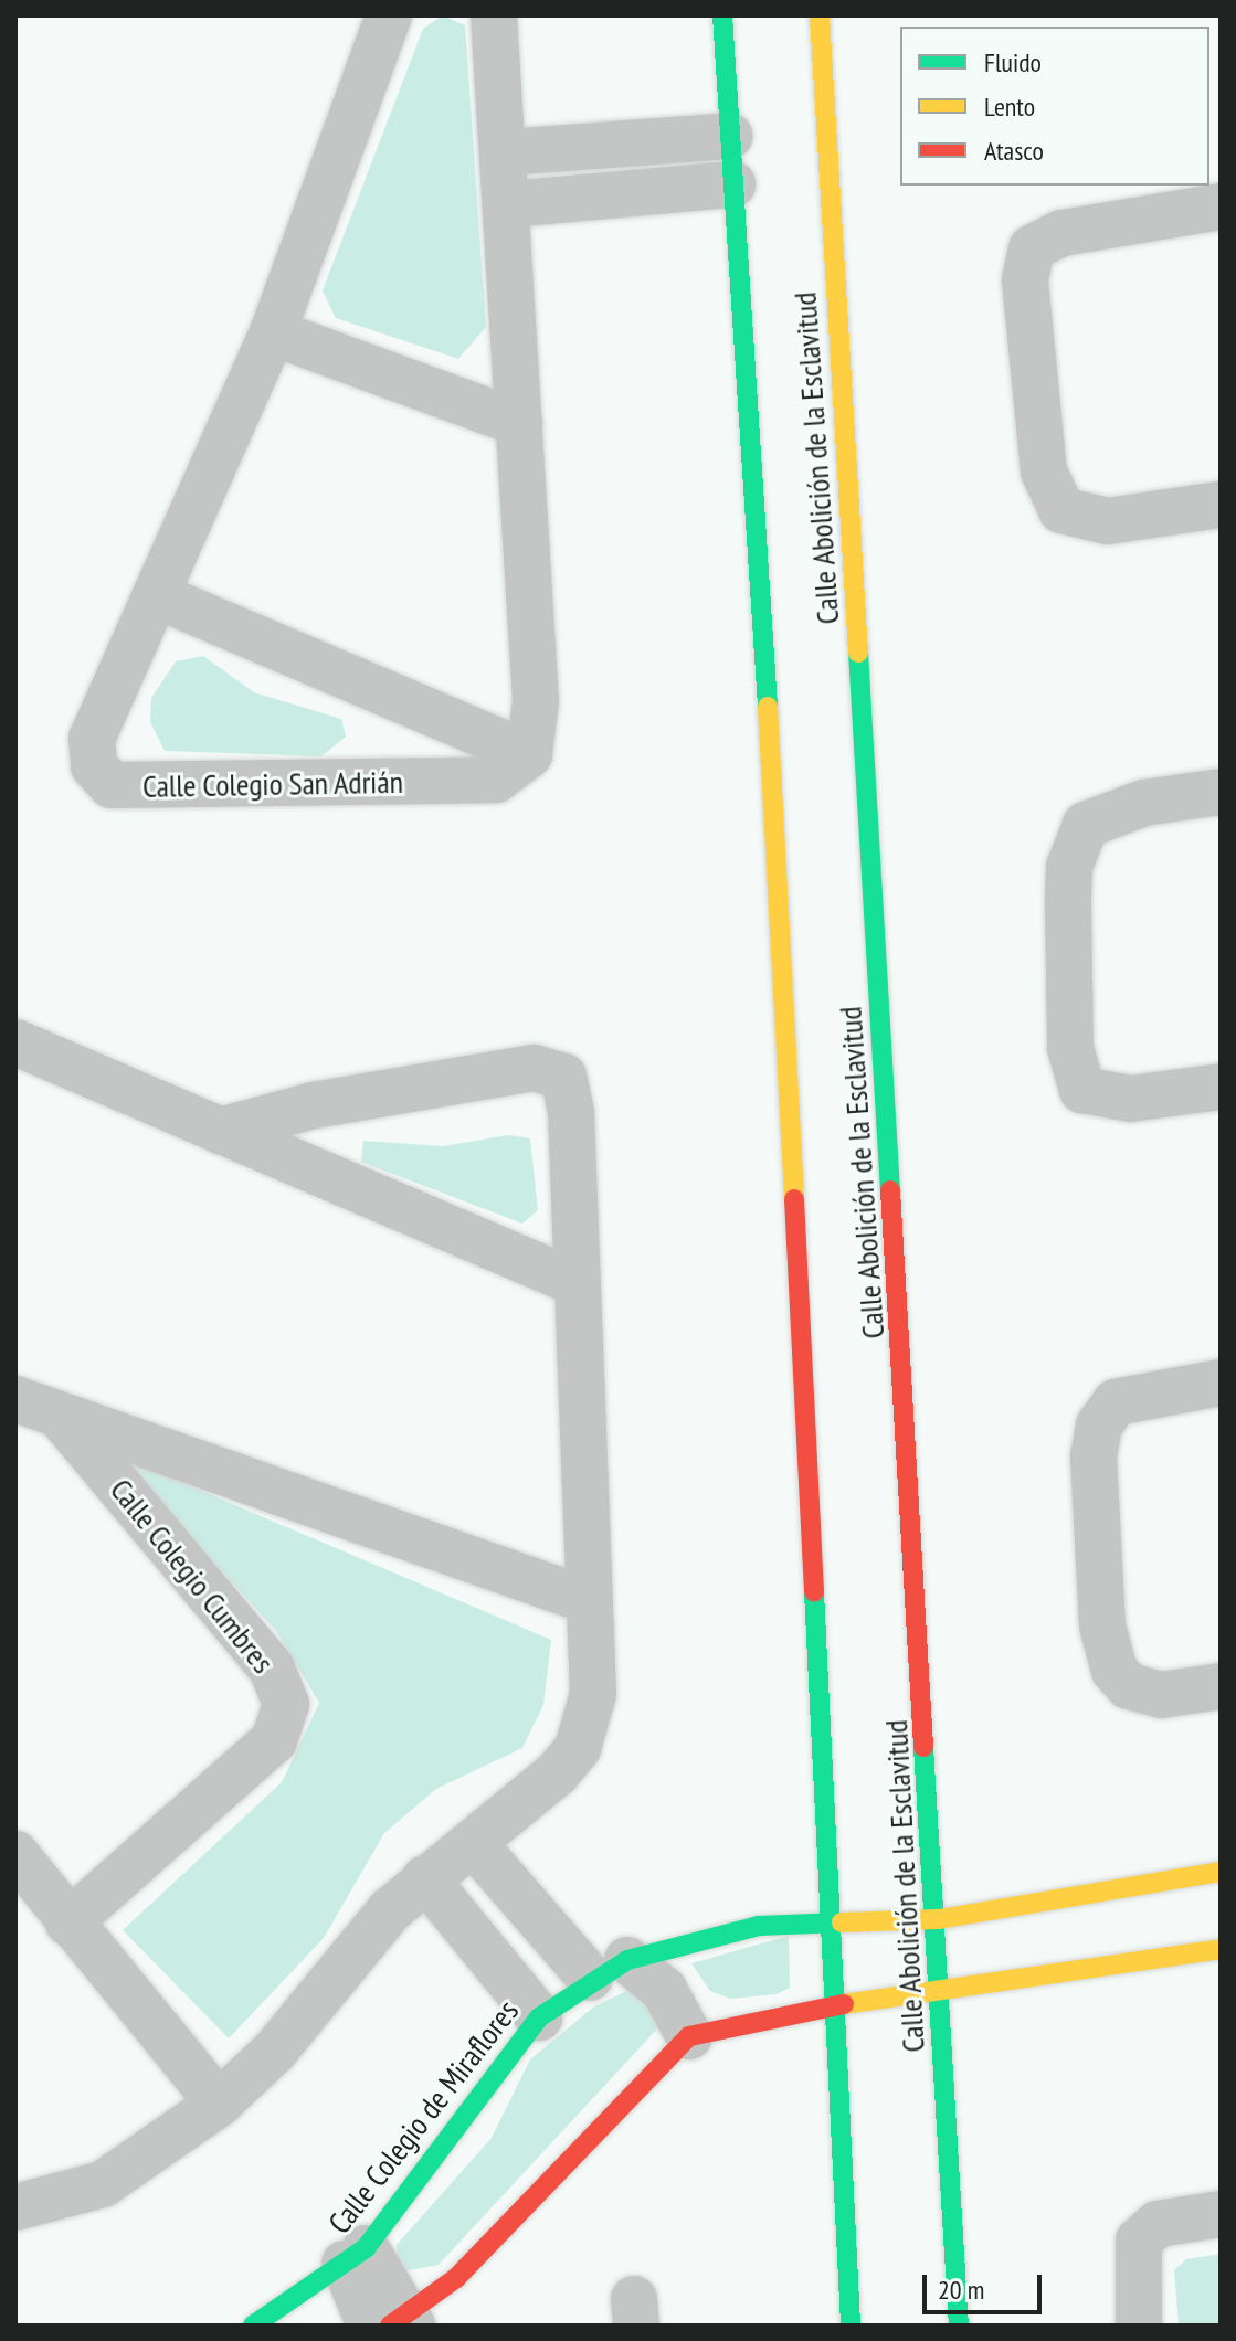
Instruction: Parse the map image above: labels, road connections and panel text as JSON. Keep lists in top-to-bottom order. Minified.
{"streets":{"main road":["Calle Abolición de la Esclavitud","Calle Colegio de Miraflores"],"street":["Calle Colegio San Adrián","Calle Colegio Cumbres"]},"crossings":[["Calle Abolición de la Esclavitud","Calle Colegio de Miraflores"]],"legend":["Fluido","Lento","Atasco"],"scale_bar":"20 m"}
